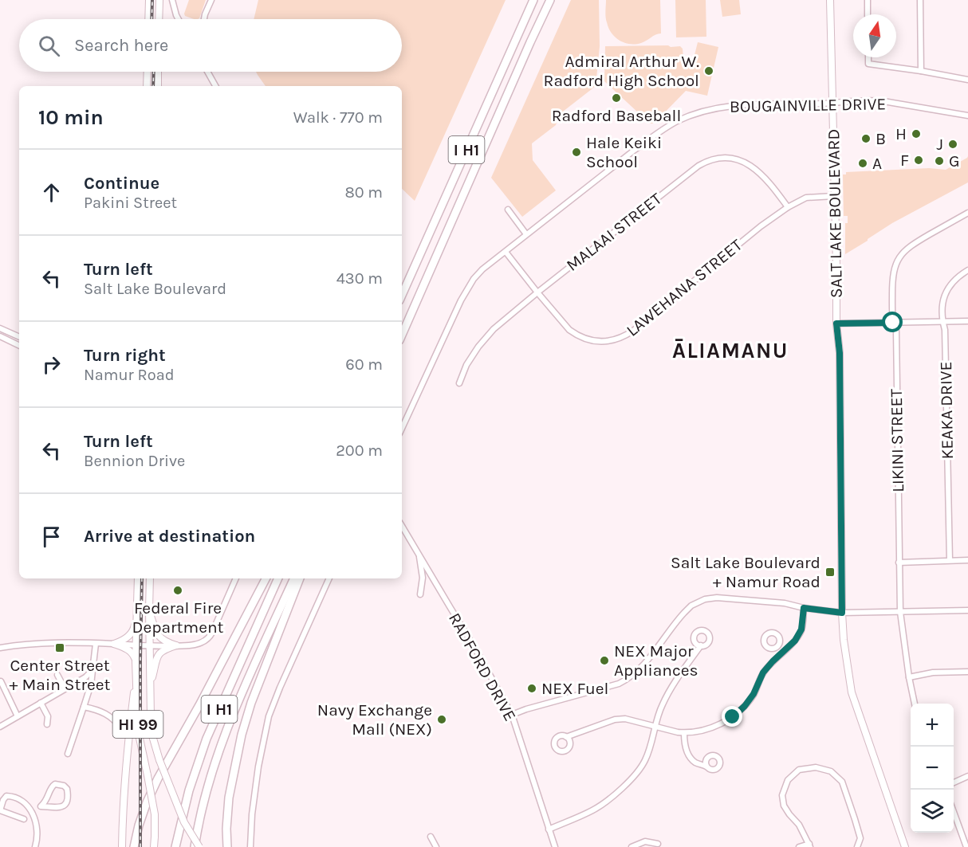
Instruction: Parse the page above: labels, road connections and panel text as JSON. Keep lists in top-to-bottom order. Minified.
{"streets":{"highway":["I H1"],"main road":["SALT LAKE BOULEVARD","HI 99"],"street":["BOUGAINVILLE DRIVE","MALAAI STREET","LAWEHANA STREET","KEAKA DRIVE","LIKINI STREET","RADFORD DRIVE"]},"crossings":[["BOUGAINVILLE DRIVE","SALT LAKE BOULEVARD"],["BOUGAINVILLE DRIVE","LAWEHANA STREET"],["I H1","HI 99"],["SALT LAKE BOULEVARD","LAWEHANA STREET"],["MALAAI STREET","LAWEHANA STREET"]],"districts":["ĀLIAMANU"],"places":{"other":["Admiral Arthur W. Radford High School","Radford Baseball","H","B","J","Hale Keiki School","F","G","A","Federal Fire Department","NEX Major Appliances","NEX Fuel","Navy Exchange Mall (NEX)"],"transit":["Salt Lake Boulevard + Namur Road","Center Street + Main Street"]},"north":"top","page":{"search":"Search here","heading":["10 min","Walk · 770 m"],"list":[["Continue","Pakini Street","80 m"],["Turn left","Salt Lake Boulevard","430 m"],["Turn right","Namur Road","60 m"],["Turn left","Bennion Drive","200 m"],"Arrive at destination"],"map_buttons":["+","−"]}}
